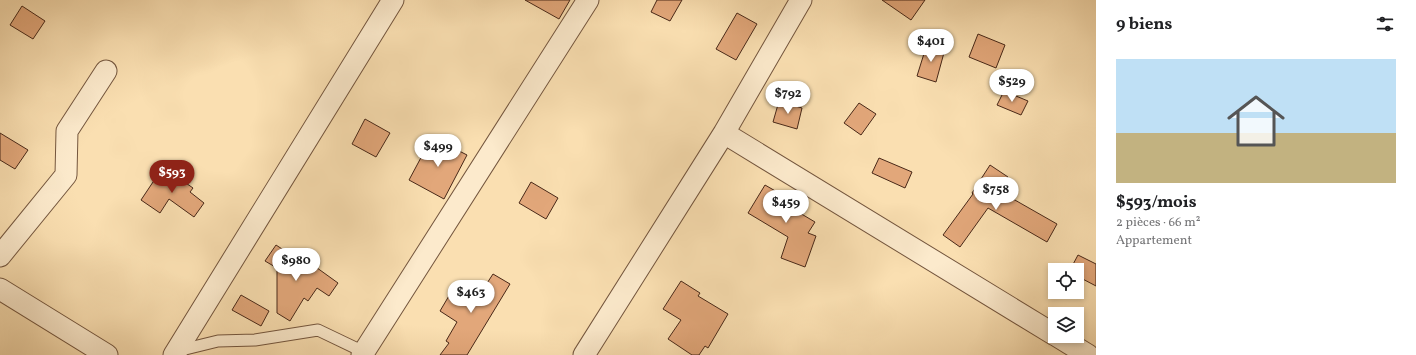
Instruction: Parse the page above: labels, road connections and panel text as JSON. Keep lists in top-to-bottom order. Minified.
{"page":{"heading":"9 biens","price":["$401","$529","$792","$499","$593","$758","$459","$980","$463"],"list":[{"name":"$593/mois","note":"2 pièces · 66 m² · Appartement"}]}}
